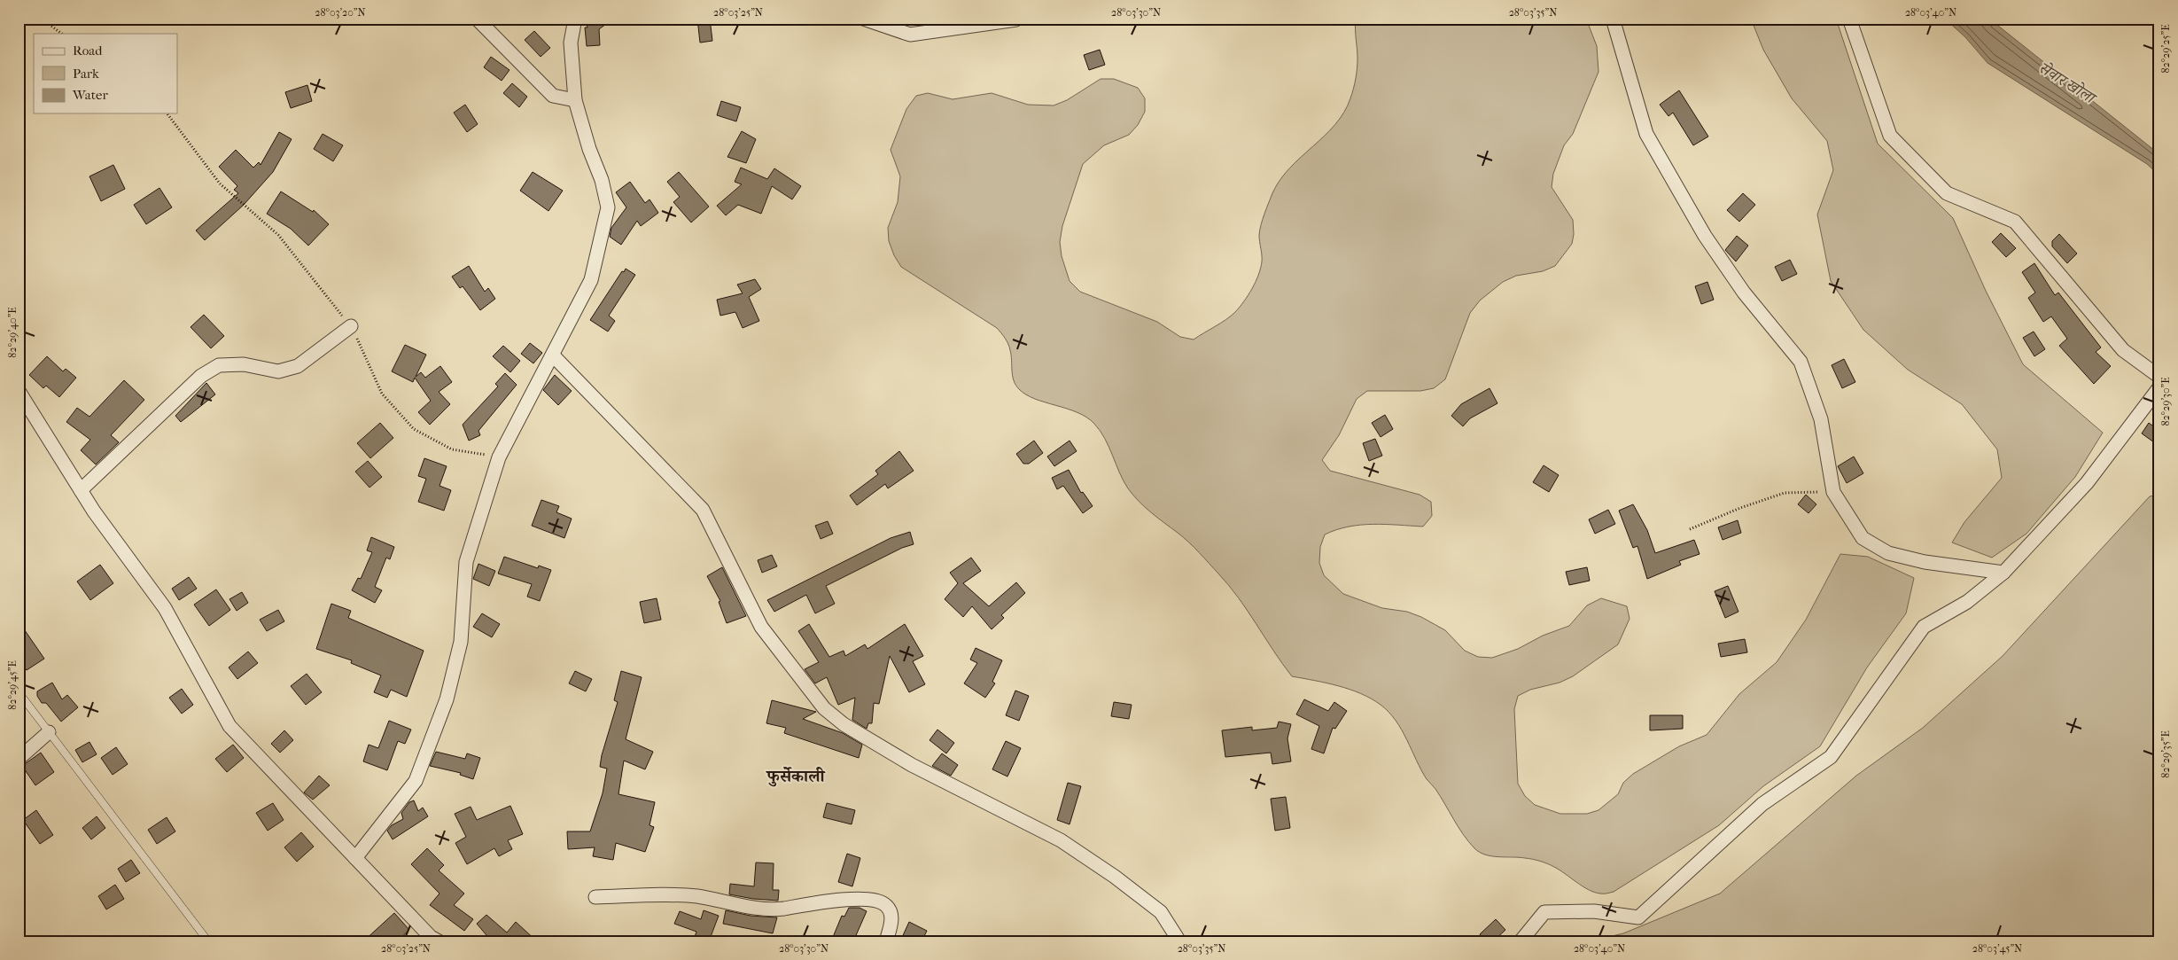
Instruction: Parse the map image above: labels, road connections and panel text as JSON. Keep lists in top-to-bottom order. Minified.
{"districts":["फुर्सेकाली"],"water":["सेवार खोला"],"legend":["Road","Park","Water"],"coordinates":["28°03'20\"N","28°03'25\"N","28°03'30\"N","28°03'35\"N","28°03'40\"N","82°29'25\"E","82°29'40\"E","82°29'30\"E","82°29'45\"E","82°29'35\"E","28°03'45\"N"]}
